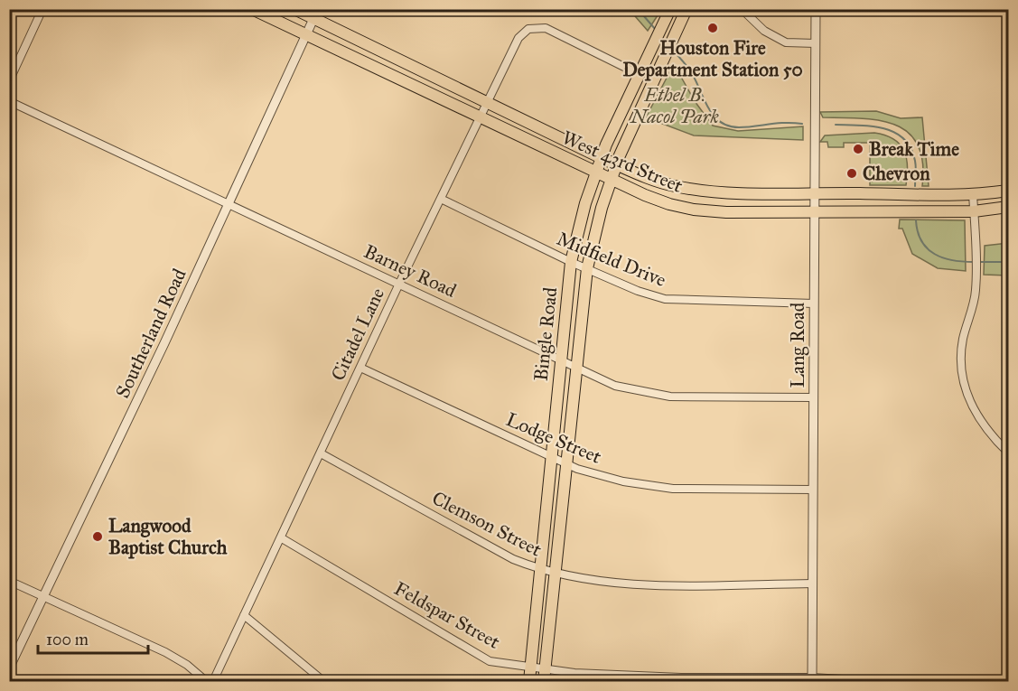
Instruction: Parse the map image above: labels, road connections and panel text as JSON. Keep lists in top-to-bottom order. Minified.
{"streets":{"main road":["West 43rd Street","Bingle Road"],"street":["Midfield Drive","Barney Road","Southerland Road","Citadel Lane","Lang Road","Lodge Street","Clemson Street","Feldspar Street"]},"crossings":[["West 43rd Street","Southerland Road"],["West 43rd Street","Citadel Lane"],["West 43rd Street","Bingle Road"],["West 43rd Street","Lang Road"],["Midfield Drive","Citadel Lane"],["Midfield Drive","Bingle Road"],["Midfield Drive","Lang Road"],["Barney Road","Southerland Road"],["Barney Road","Citadel Lane"],["Barney Road","Bingle Road"],["Barney Road","Lang Road"],["Citadel Lane","Bingle Road"],["Citadel Lane","Lodge Street"],["Citadel Lane","Clemson Street"],["Citadel Lane","Feldspar Street"],["Bingle Road","Lodge Street"],["Bingle Road","Clemson Street"],["Bingle Road","Feldspar Street"],["Lang Road","Lodge Street"],["Lang Road","Clemson Street"],["Lang Road","Feldspar Street"]],"parks":["Ethel B. Nacol Park"],"places":["Houston Fire Department Station 50","Break Time","Chevron","Langwood Baptist Church"],"scale_bar":"100 m"}
